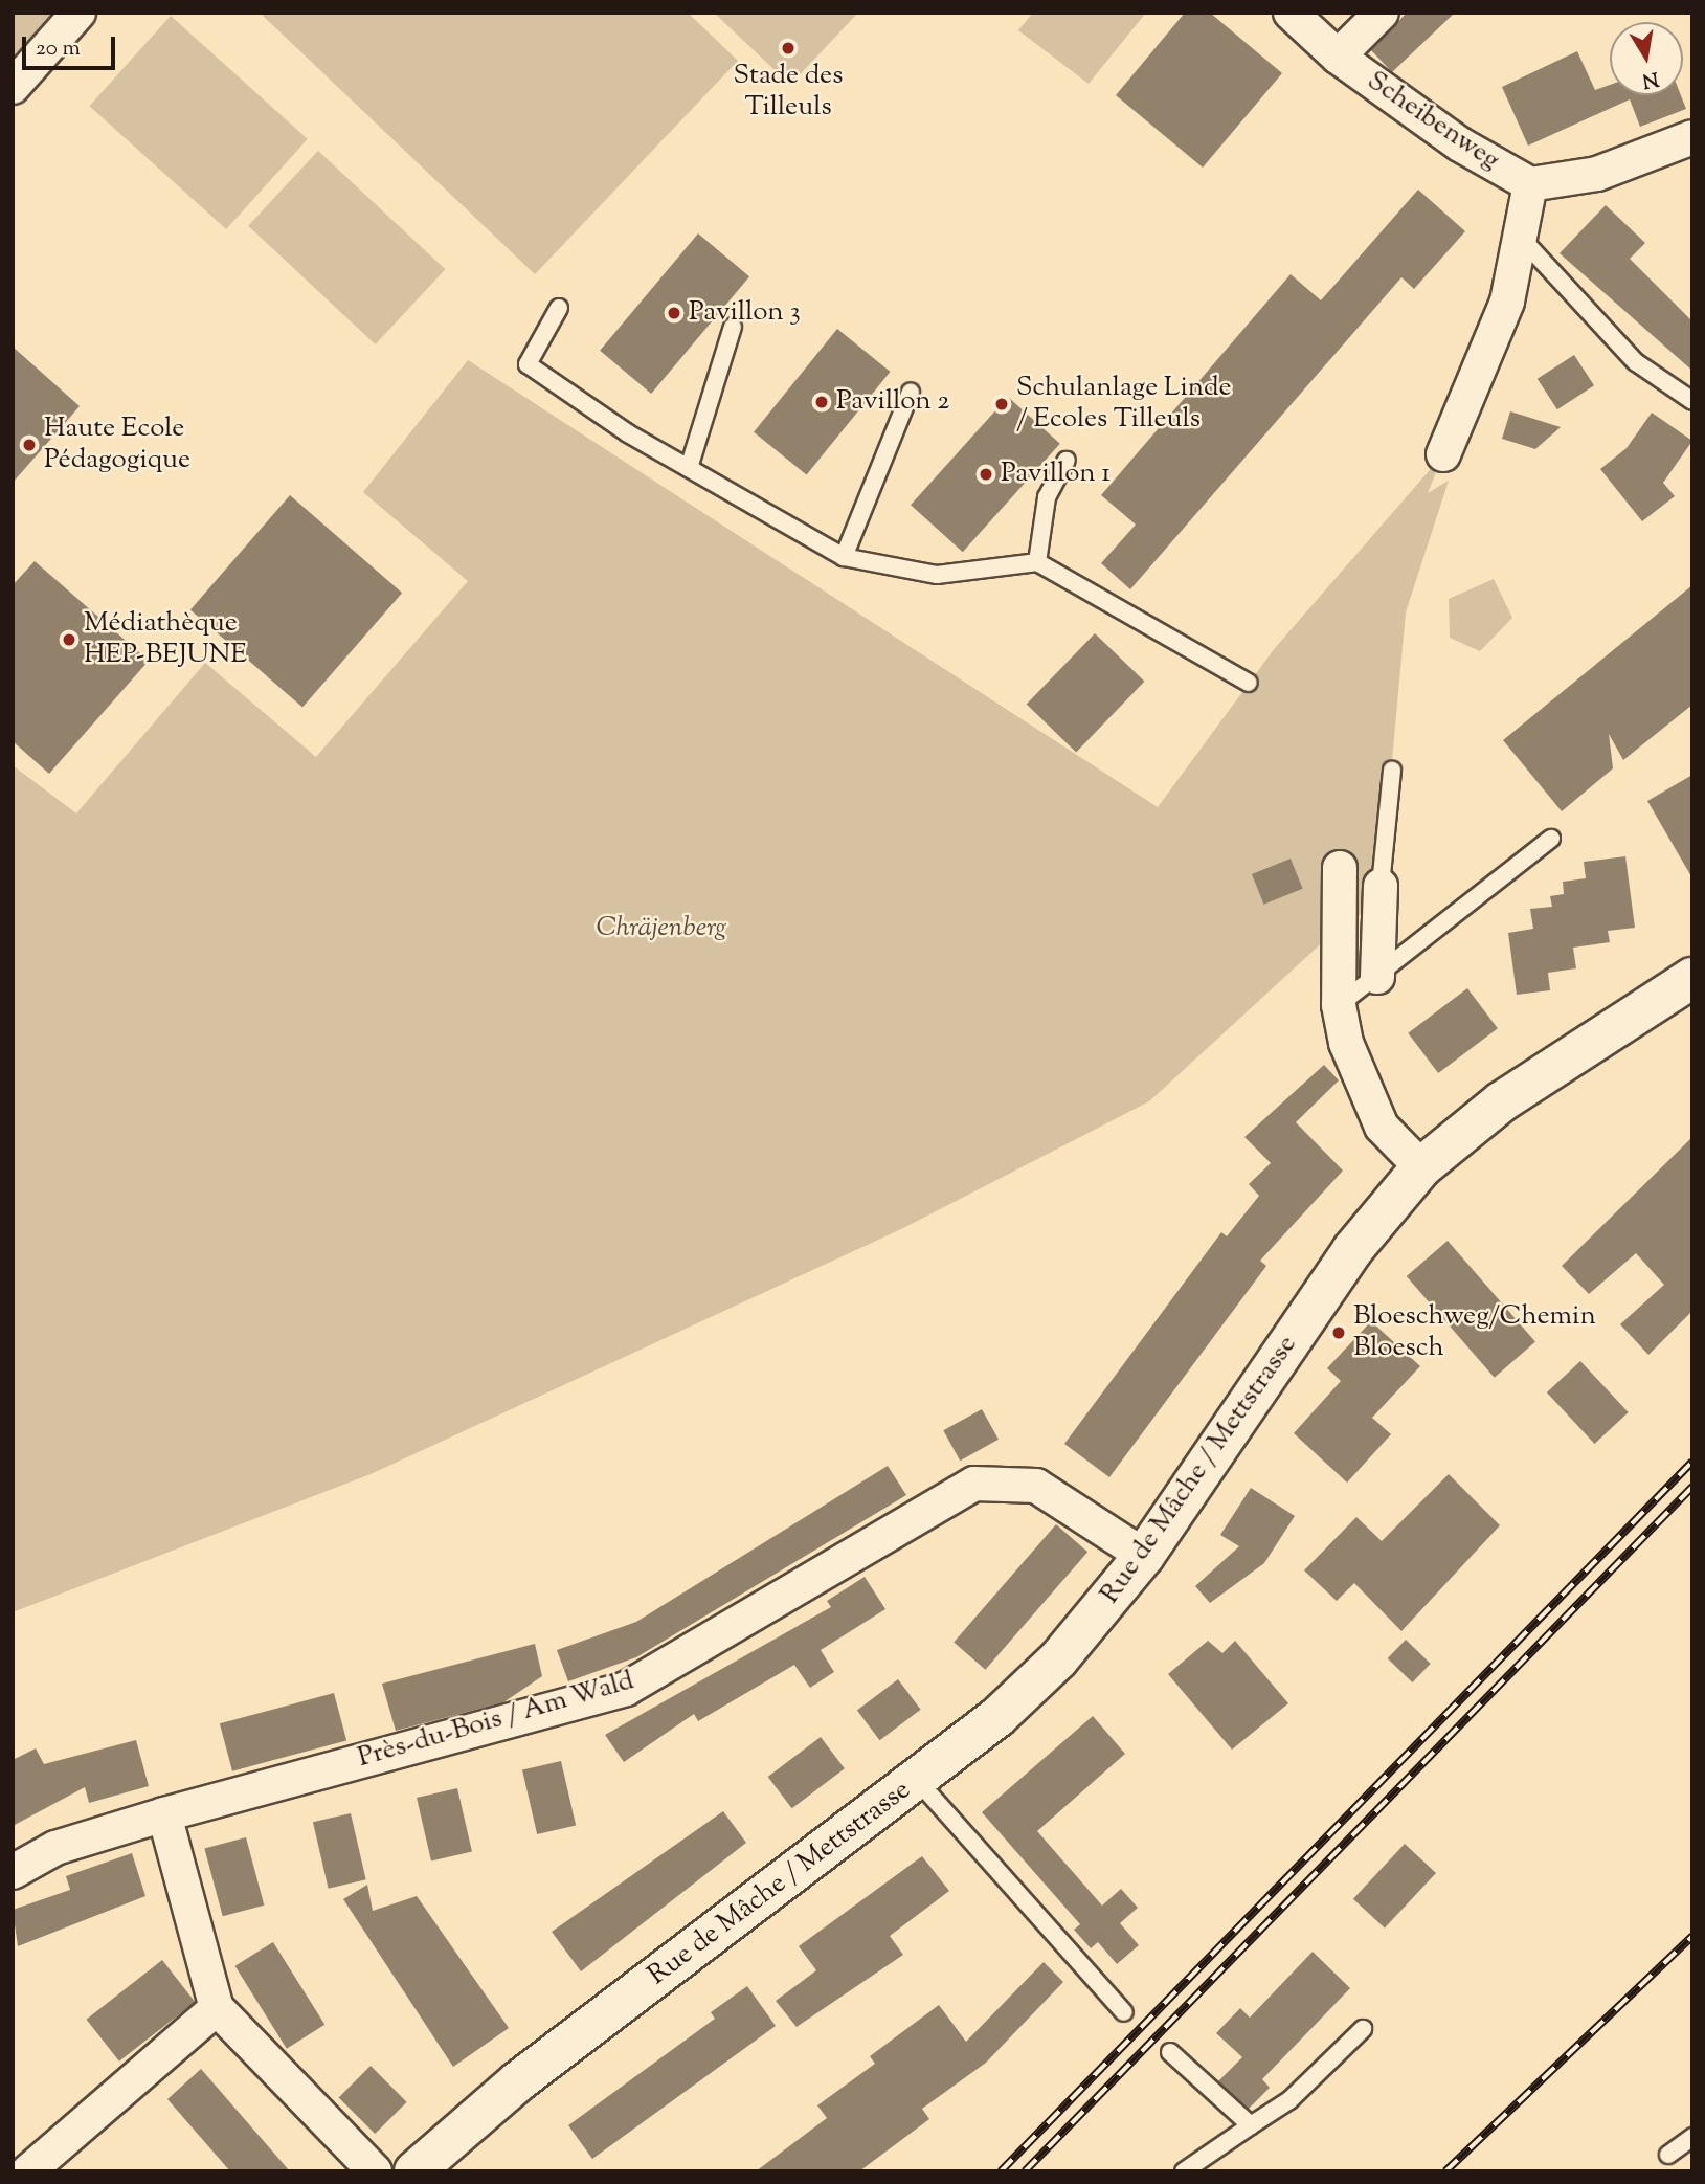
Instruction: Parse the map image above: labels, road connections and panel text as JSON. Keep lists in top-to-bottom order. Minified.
{"streets":{"main road":["Rue de Mâche / Mettstrasse"],"street":["Scheibenweg","Près-du-Bois / Am Wald"]},"crossings":[["Rue de Mâche / Mettstrasse","Près-du-Bois / Am Wald"]],"parks":["Chräjenberg"],"places":["Stade des Tilleuls","Pavillon 3","Pavillon 2","Schulanlage Linde / Ecoles Tilleuls","Haute Ecole Pédagogique","Pavillon 1","Médiathèque HEP-BEJUNE","Bloeschweg/Chemin Bloesch"],"scale_bar":"20 m","north":"bottom"}
